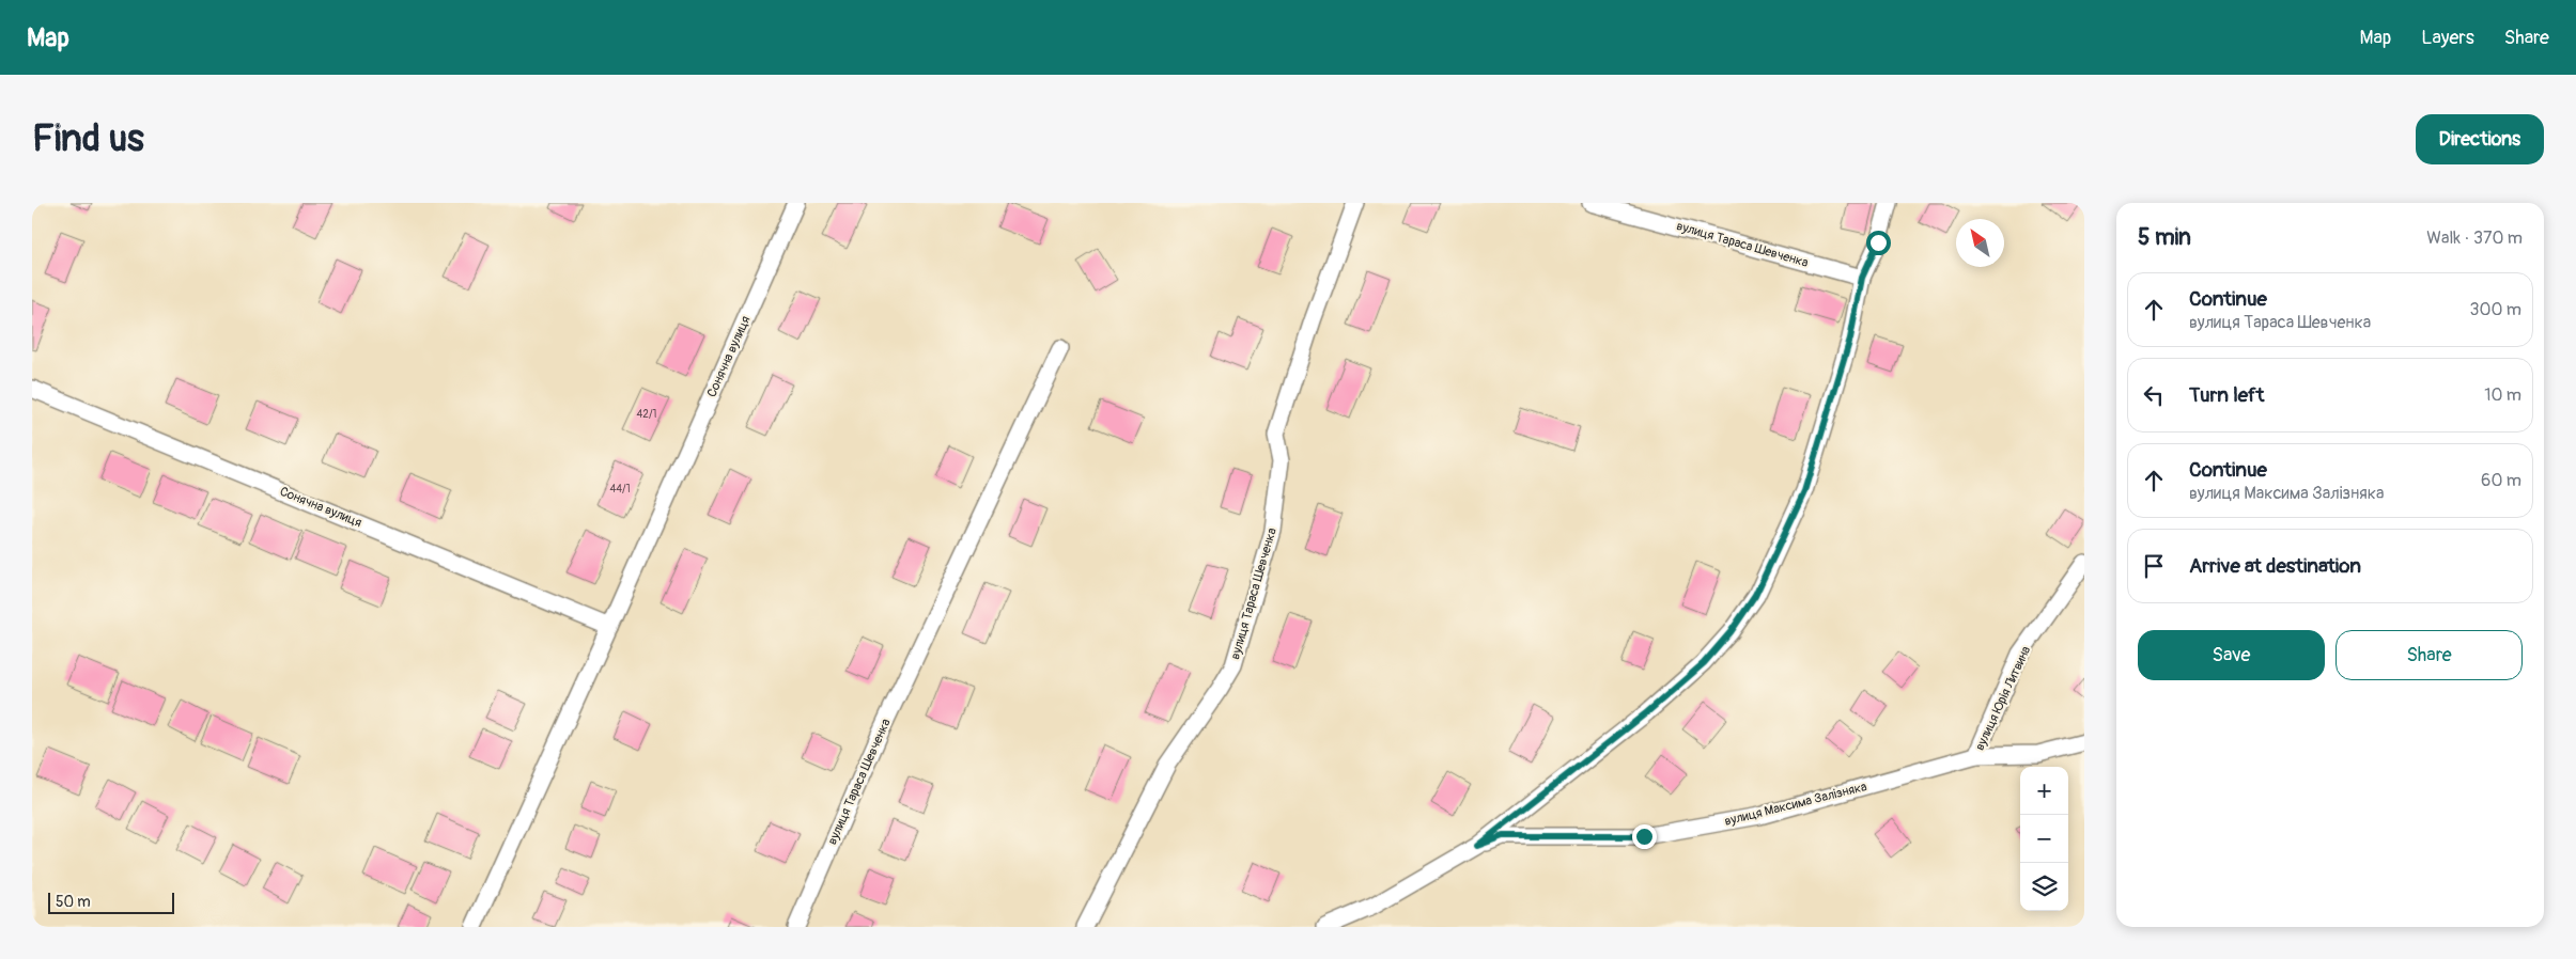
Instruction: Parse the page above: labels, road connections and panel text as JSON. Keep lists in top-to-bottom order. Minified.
{"streets":{"street":["вулиця Тараса Шевченка","Сонячна вулиця","вулиця Юрія Литвина","вулиця Максима Залізняка"]},"crossings":[["вулиця Юрія Литвина","вулиця Максима Залізняка"]],"house_numbers":["42/1","44/1"],"scale_bar":"50 m","north":"top left","page":{"header":"Map","nav":["Map","Layers","Share"],"buttons":["Directions",["Save","Share"]],"title":"Find us","heading":["5 min","Walk · 370 m"],"list":[["Continue","вулиця Тараса Шевченка","300 m"],["Turn left","10 m"],["Continue","вулиця Максима Залізняка","60 m"],"Arrive at destination"],"map_buttons":["+","−"],"scale":"50 m"}}
